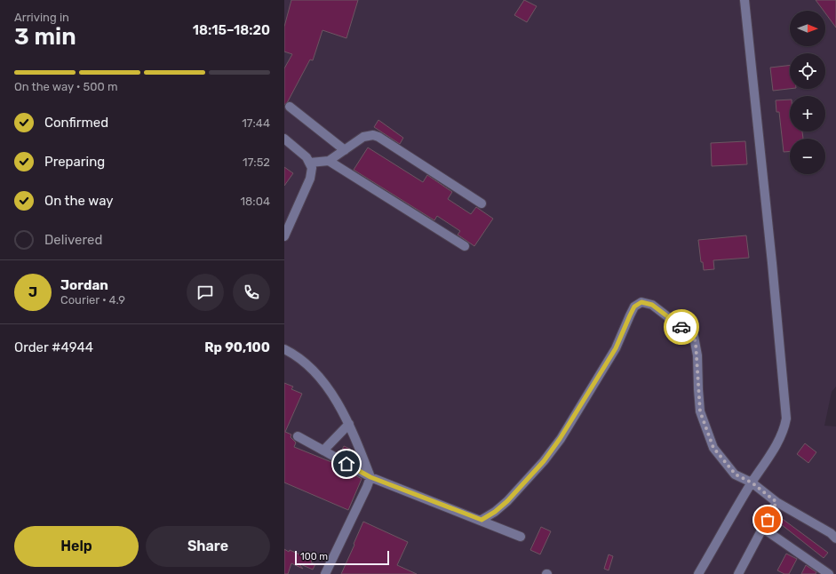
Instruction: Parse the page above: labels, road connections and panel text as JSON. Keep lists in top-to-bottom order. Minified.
{"scale_bar":"100 m","north":"right","page":{"heading":["3 min","Arriving in","18:15–18:20"],"panel":["Jordan","Courier · 4.9","Order #4944","Rp 90,100"],"map_buttons":["+","−"],"bar":"On the way · 500 m","list":[["Confirmed","17:44"],["Preparing","17:52"],["On the way","18:04"],"Delivered"],"round":"J","buttons":["Help","Share"],"scale":"100 m"}}
